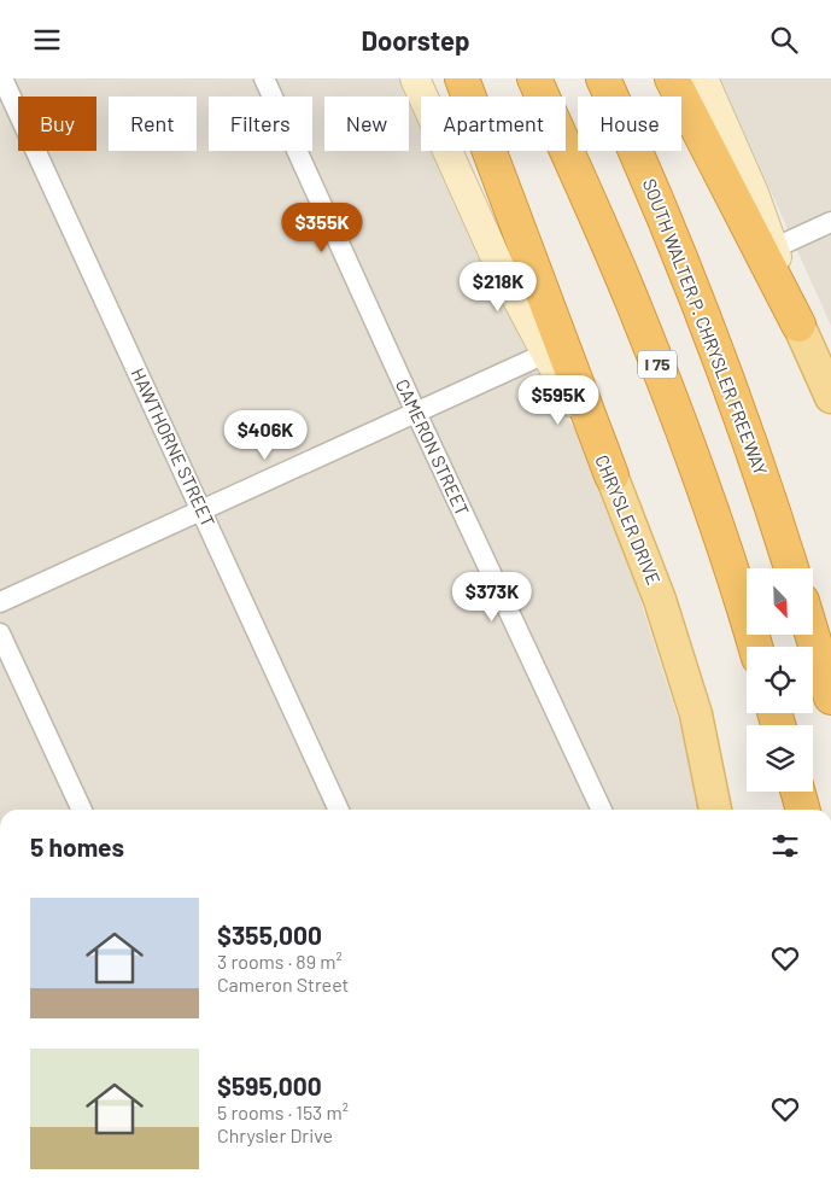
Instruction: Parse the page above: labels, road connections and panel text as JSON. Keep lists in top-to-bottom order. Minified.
{"streets":{"highway":["SOUTH WALTER P. CHRYSLER FREEWAY","I 75"],"main road":["CHRYSLER DRIVE"],"street":["HAWTHORNE STREET","CAMERON STREET"]},"north":"bottom right","page":{"header":"Doorstep","chip":["Buy","Rent","Filters","New","Apartment","House"],"price":["$355K","$218K","$595K","$406K","$373K"],"heading":"5 homes","list":[{"name":"$355,000","note":"3 rooms · 89 m² · Cameron Street"},{"name":"$595,000","note":"5 rooms · 153 m² · Chrysler Drive"}]}}
